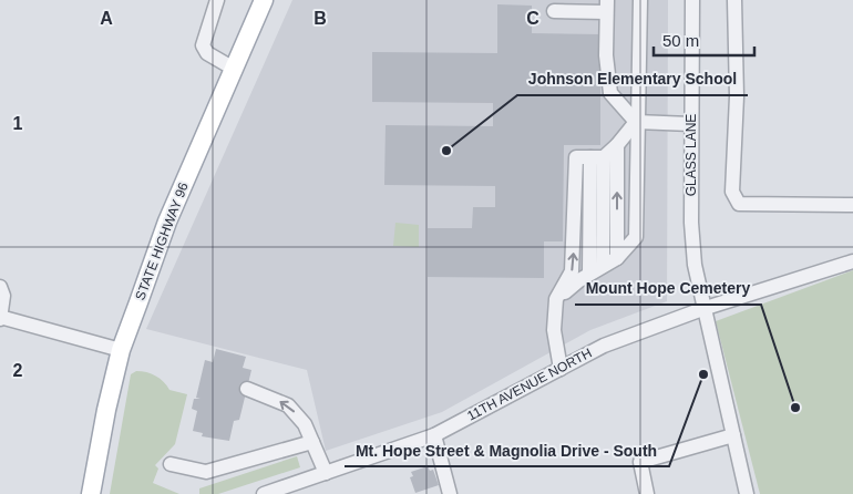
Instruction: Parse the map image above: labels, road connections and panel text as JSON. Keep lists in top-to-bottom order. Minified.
{"streets":{"main road":["STATE HIGHWAY 96"],"street":["GLASS LANE","11TH AVENUE NORTH"]},"crossings":[["GLASS LANE","11TH AVENUE NORTH"]],"places":["Johnson Elementary School","Mt. Hope Street & Magnolia Drive - South","Mount Hope Cemetery"],"scale_bar":"50 m","grid":{"columns":["A","B","C"],"rows":["1","2"]}}
